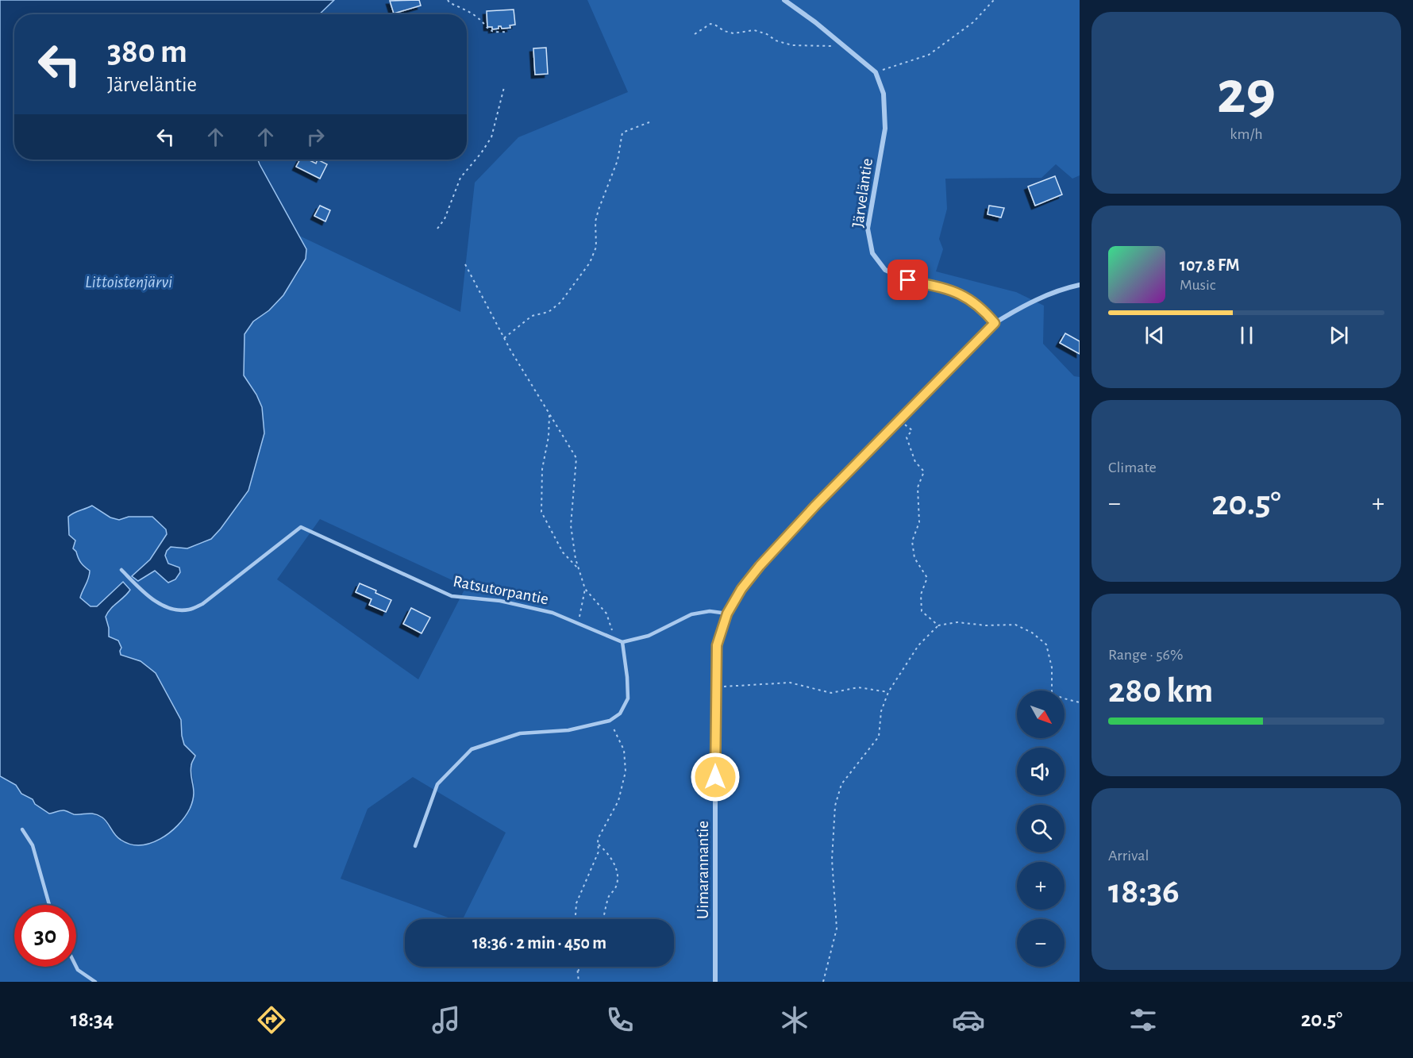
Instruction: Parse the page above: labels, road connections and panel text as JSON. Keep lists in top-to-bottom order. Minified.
{"streets":{"street":["Järveläntie","Uimarannantie"],"lane":["Ratsutorpantie"]},"crossings":[["Järveläntie","Uimarannantie"]],"water":["Littoistenjärvi"],"north":"bottom right","page":{"tile":[["29","km/h"],"Climate",["Range · 56%","280 km"],["Arrival","18:36"]],"turn":["380 m","Järveläntie"],"song":["107.8 FM","Music"],"heat":["−","20.5°","+"],"map_buttons":["+","−"],"limit":"30","trip":"18:36 · 2 min · 450 m","tabs":["18:34","20.5°"]}}
